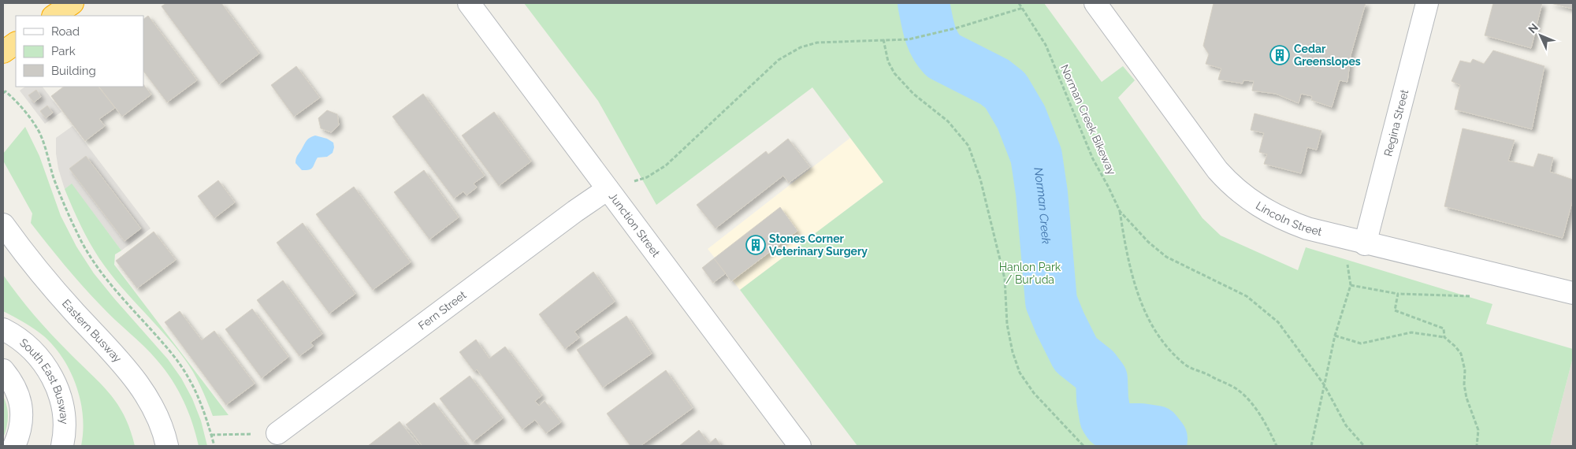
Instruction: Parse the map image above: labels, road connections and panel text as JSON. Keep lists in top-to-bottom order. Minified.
{"streets":{"street":["Regina Street","Lincoln Street","Junction Street","Fern Street","Eastern Busway","South East Busway"],"path":["Norman Creek Bikeway"]},"crossings":[["Regina Street","Lincoln Street"],["Junction Street","Fern Street"]],"water":["Norman Creek"],"parks":["Hanlon Park / Bur'uda"],"places":{"building":["Cedar Greenslopes","Stones Corner Veterinary Surgery"]},"legend":["Road","Park","Building"],"north":"top left"}
